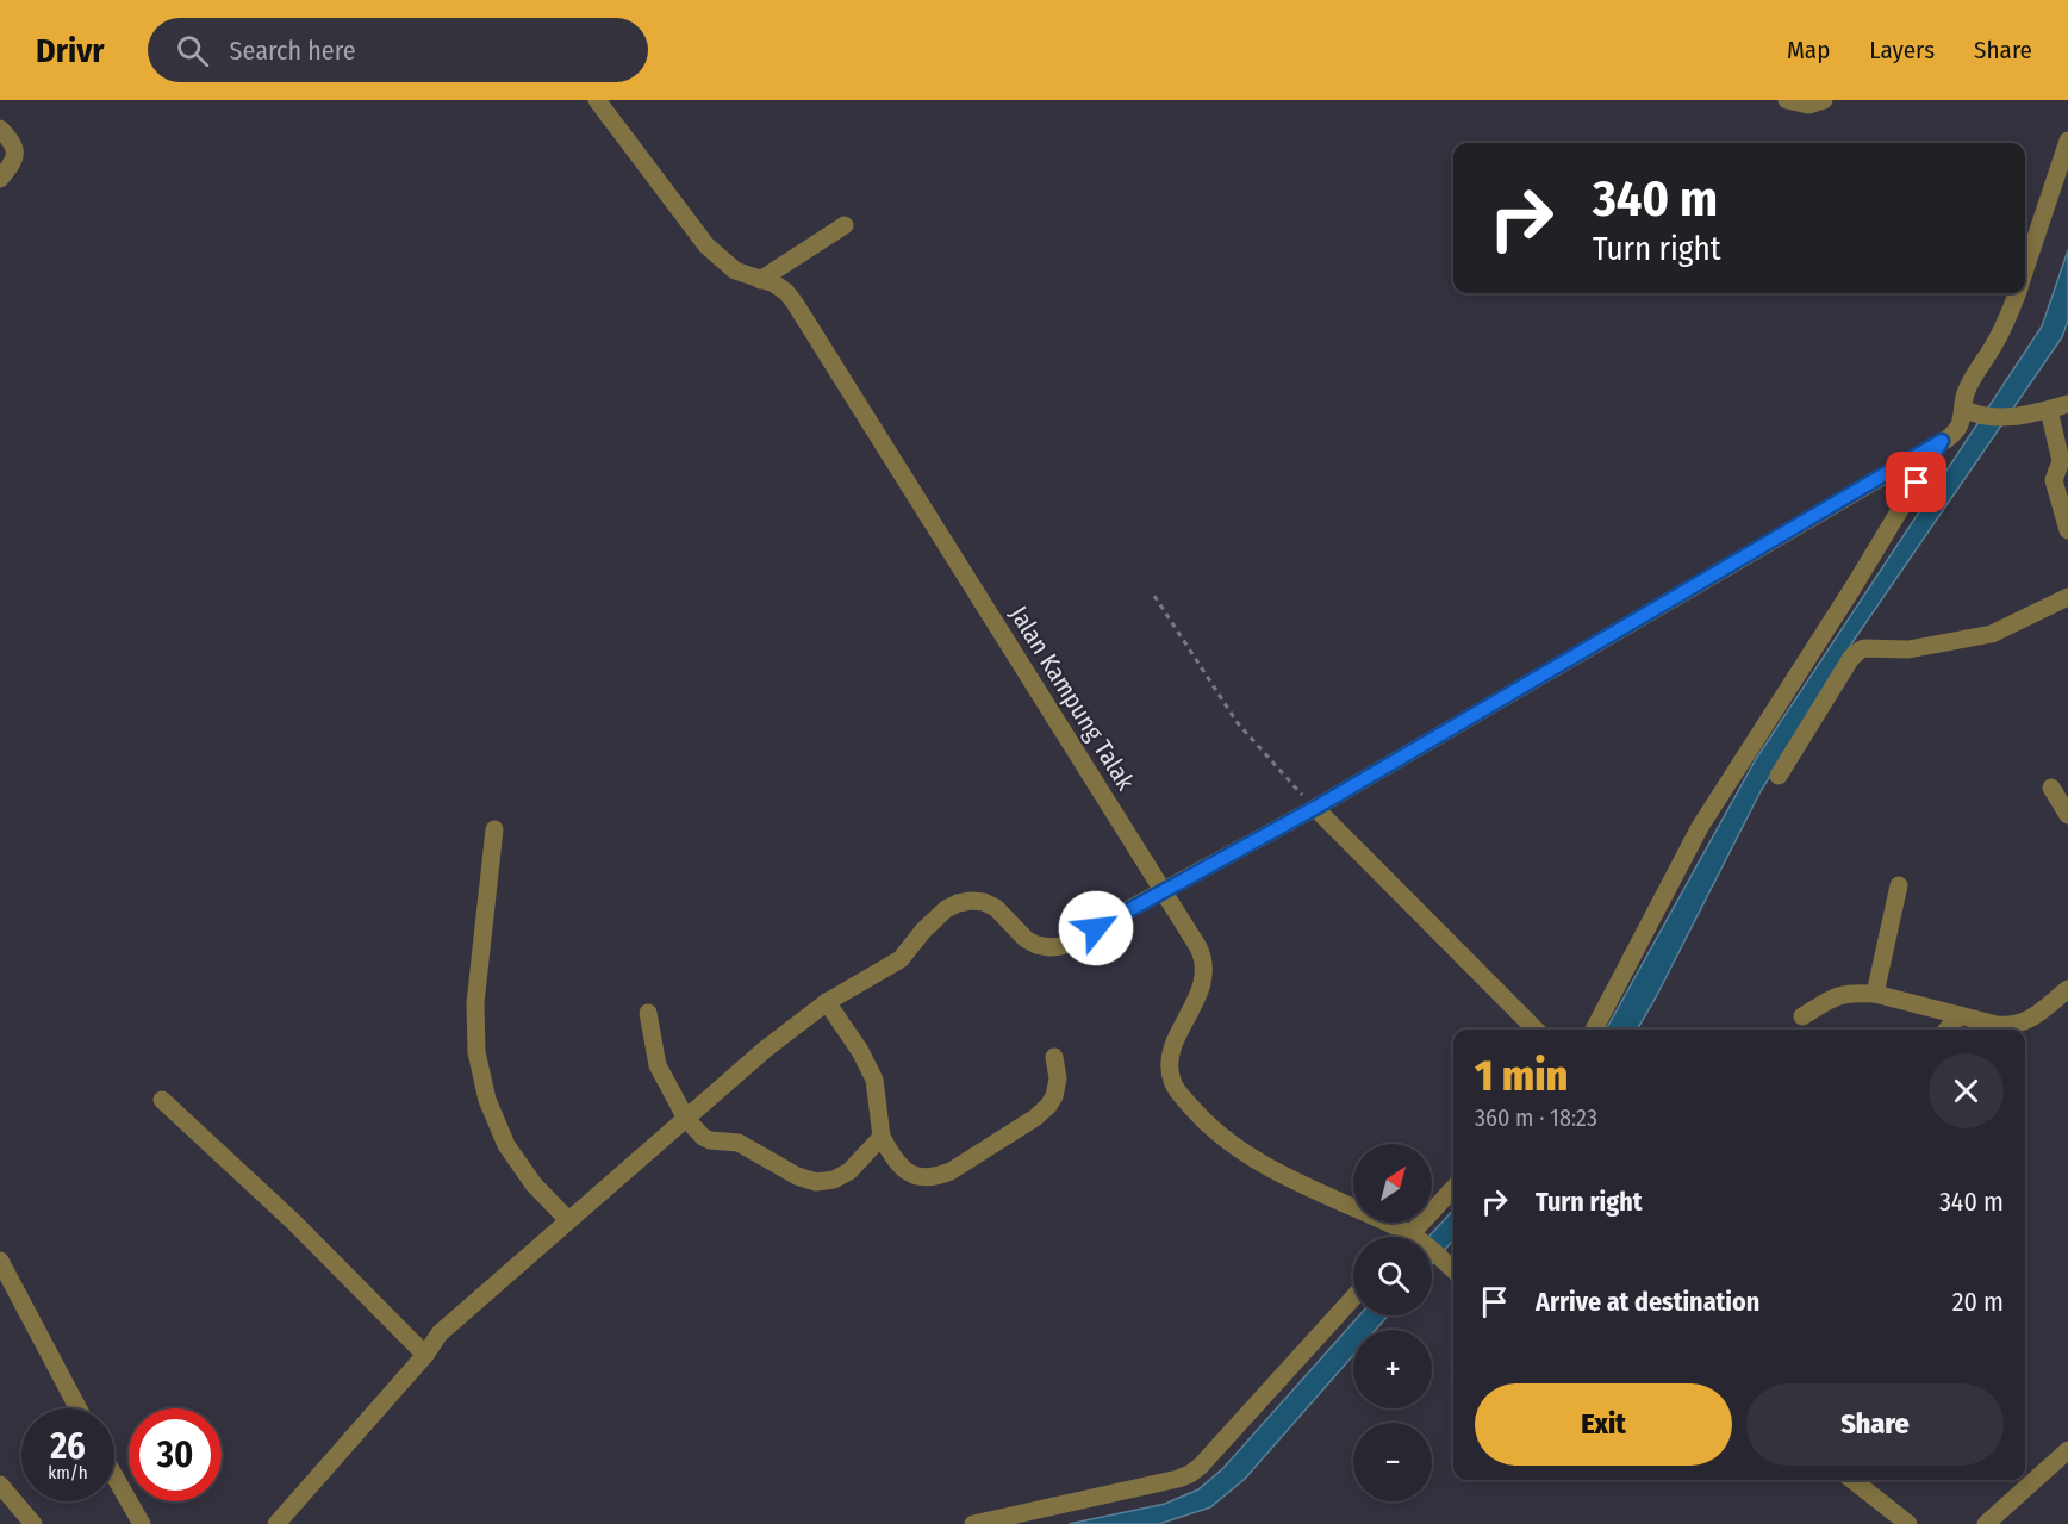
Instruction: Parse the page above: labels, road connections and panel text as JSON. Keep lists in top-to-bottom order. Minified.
{"streets":{"street":["Jalan Kampung Talak"]},"north":"top right","page":{"header":"Drivr","search":"Search here","nav":["Map","Layers","Share"],"turn":["340 m","Turn right"],"heading":["1 min","360 m · 18:23"],"map_buttons":["+","−"],"list":[{"name":"Turn right","value":"340 m"},{"name":"Arrive at destination","value":"20 m"}],"buttons":["Exit","Share"],"speed":"26 km/h","limit":"30"}}
